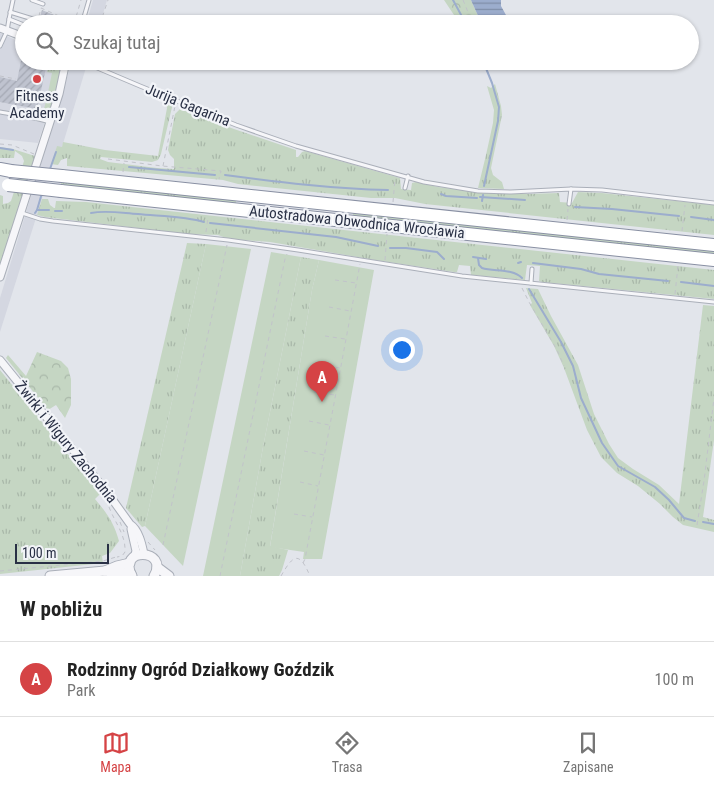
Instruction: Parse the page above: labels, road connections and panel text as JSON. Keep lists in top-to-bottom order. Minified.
{"streets":{"highway":["Autostradowa Obwodnica Wrocławia"],"street":["Żwirki i Wigury Zachodnia"],"lane":["Jurija Gagarina"]},"places":["Fitness Academy"],"scale_bar":"100 m","page":{"search":"Szukaj tutaj","pins":"A","scale":"100 m","heading":"W pobliżu","list":[{"mark":"A","name":"Rodzinny Ogród Działkowy Goździk","note":"Park","value":"100 m"}],"nav":["Mapa","Trasa","Zapisane"]}}
